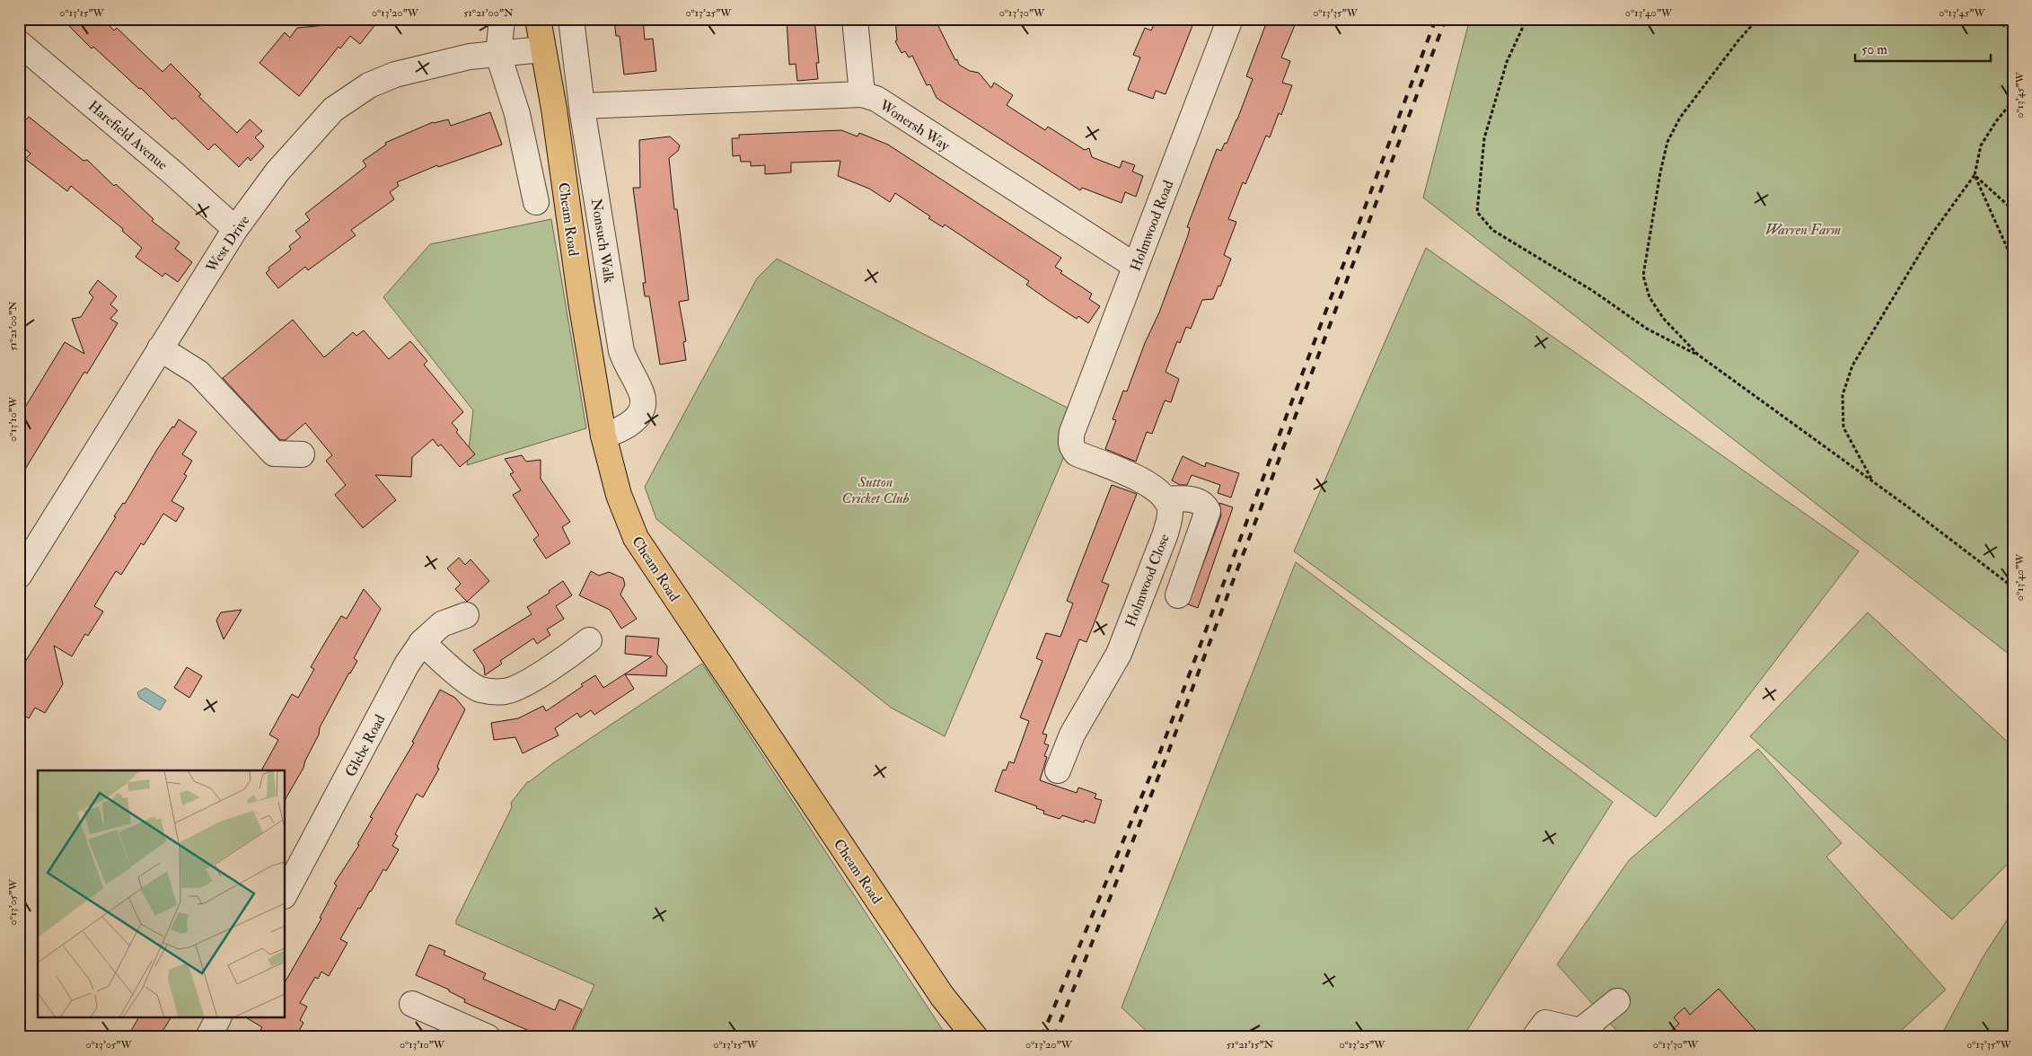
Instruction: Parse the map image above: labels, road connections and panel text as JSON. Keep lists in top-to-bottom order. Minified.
{"streets":{"highway":["Cheam Road"],"street":["Wonersh Way","Harefield Avenue","Holmwood Road","Nonsuch Walk","West Drive","Holmwood Close","Glebe Road"]},"crossings":[["Wonersh Way","Holmwood Road"],["Wonersh Way","Nonsuch Walk"],["Harefield Avenue","West Drive"],["Cheam Road","Nonsuch Walk"],["Cheam Road","West Drive"],["Holmwood Road","Holmwood Close"]],"parks":["Warren Farm","Sutton Cricket Club"],"scale_bar":"50 m","coordinates":["0°13'15\"W","0°13'20\"W","51°21'00\"N","0°13'25\"W","0°13'30\"W","0°13'35\"W","0°13'40\"W","0°13'45\"W","0°13'10\"W","0°13'05\"W","51°21'15\"N"]}
